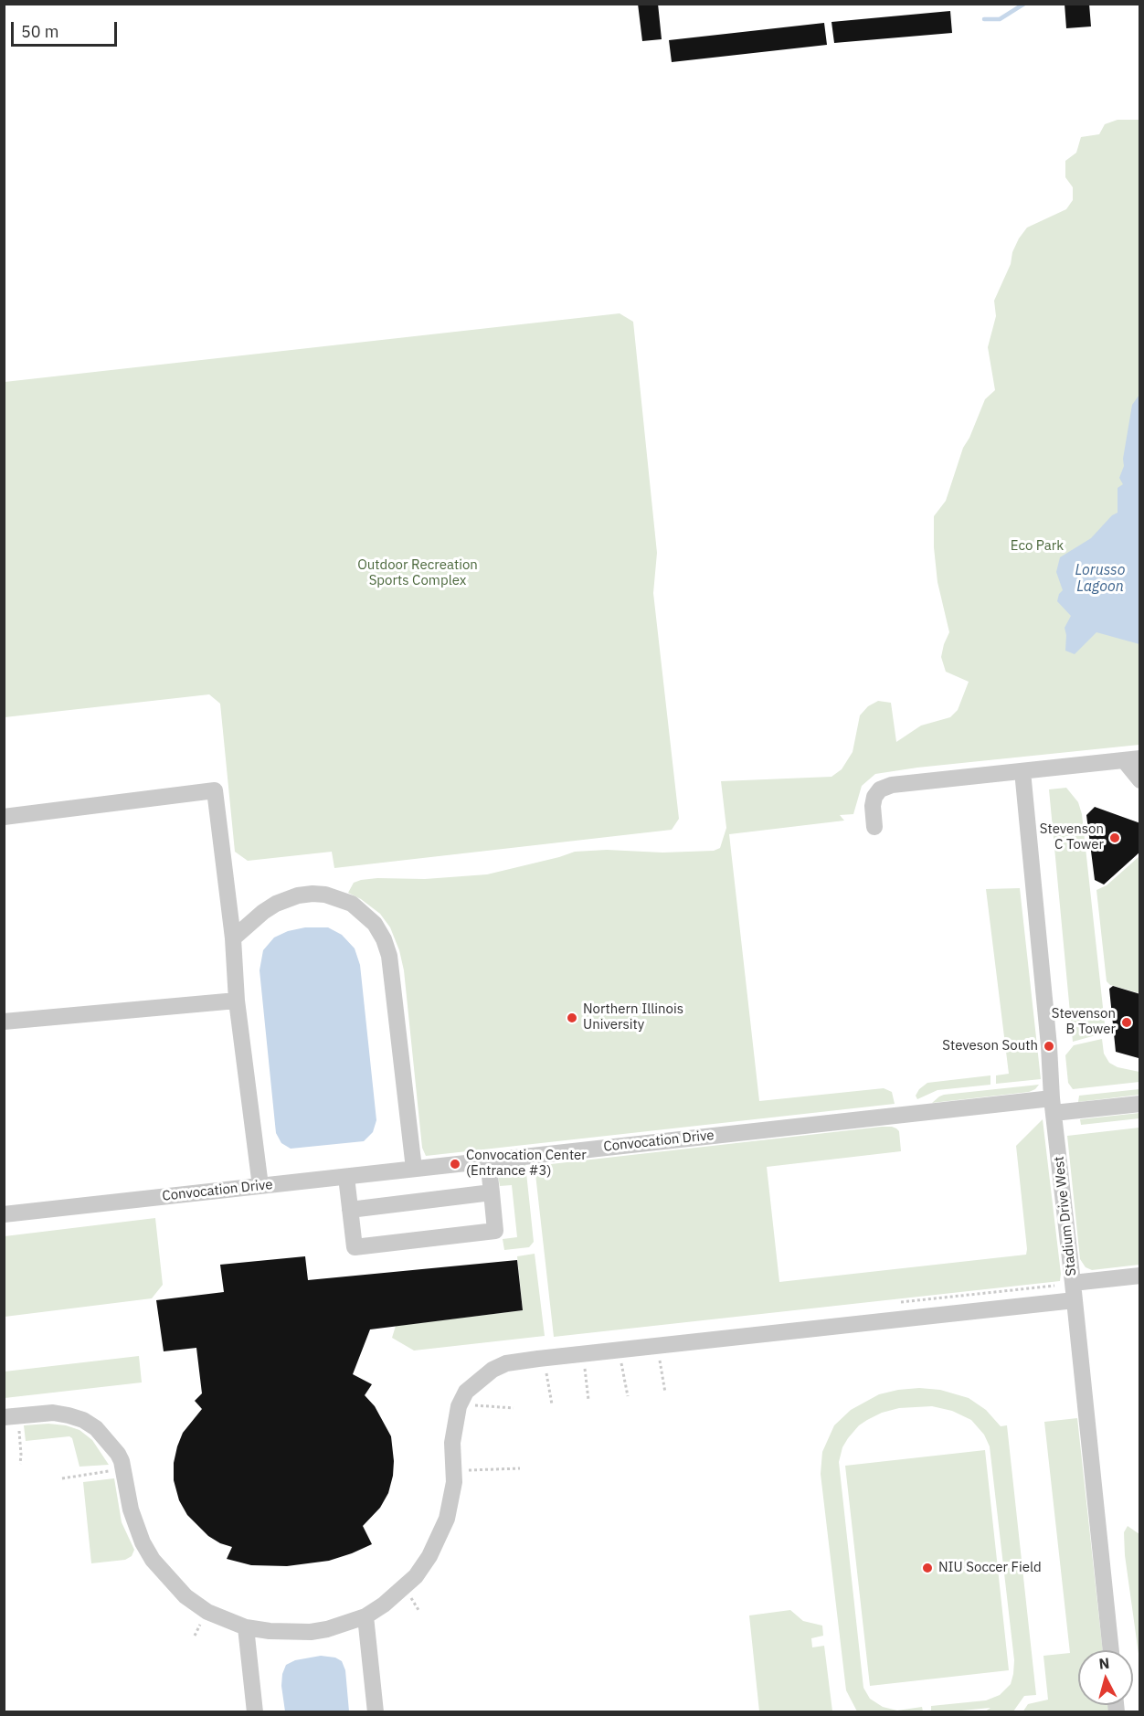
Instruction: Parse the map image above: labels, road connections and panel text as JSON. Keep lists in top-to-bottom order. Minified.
{"streets":{"street":["Convocation Drive","Stadium Drive West"]},"crossings":[["Convocation Drive","Stadium Drive West"]],"water":["Lorusso Lagoon"],"parks":["Eco Park","Outdoor Recreation Sports Complex"],"places":["Stevenson C Tower","Northern Illinois University","Stevenson B Tower","Steveson South","Convocation Center (Entrance #3)","NIU Soccer Field"],"scale_bar":"50 m","north":"top"}
